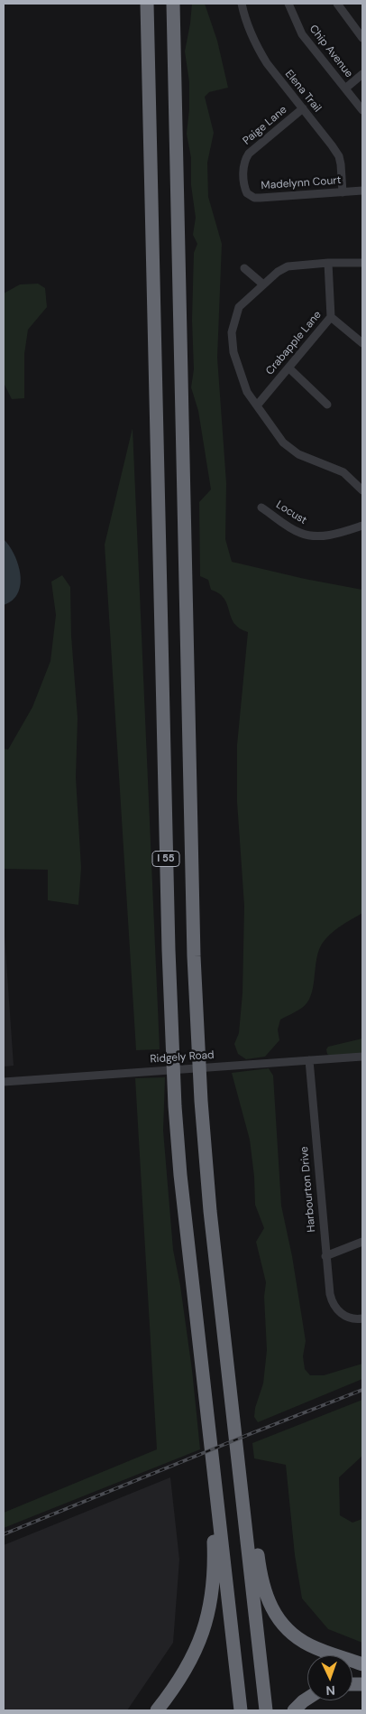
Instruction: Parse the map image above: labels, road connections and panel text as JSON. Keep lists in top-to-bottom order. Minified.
{"streets":{"highway":["I 55"],"street":["Chip Avenue","Elena Trail","Paige Lane","Madelynn Court","Crabapple Lane","Locust","Ridgely Road","Harbourton Drive"]},"crossings":[["Elena Trail","Paige Lane"],["Elena Trail","Madelynn Court"],["Paige Lane","Madelynn Court"],["Ridgely Road","Harbourton Drive"]],"north":"bottom"}
